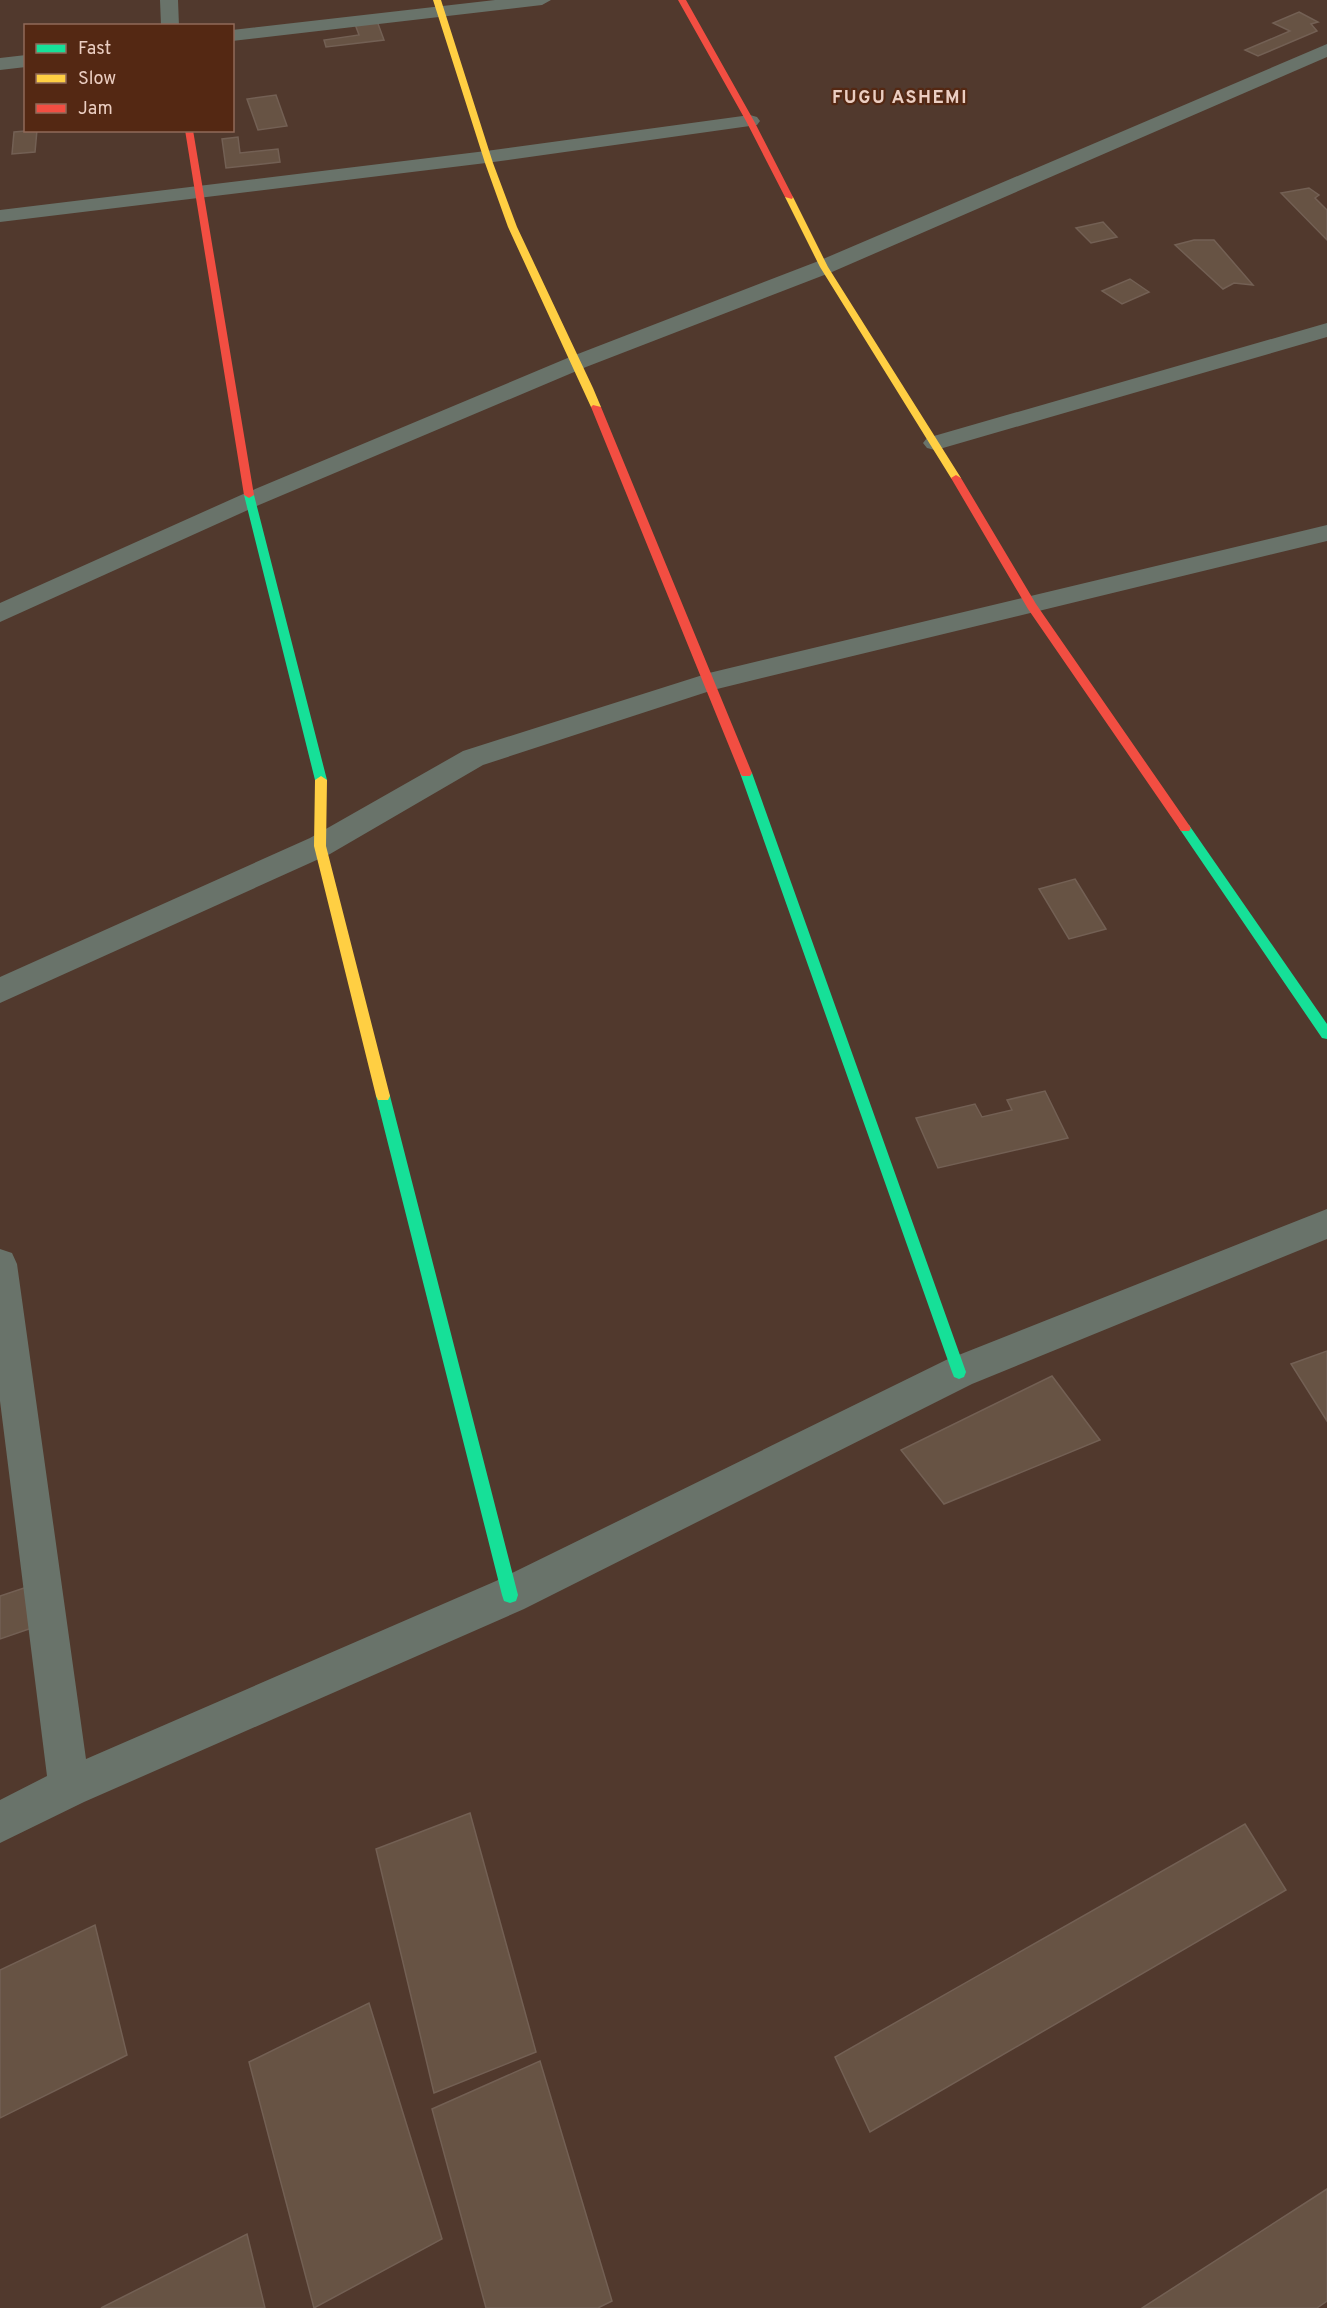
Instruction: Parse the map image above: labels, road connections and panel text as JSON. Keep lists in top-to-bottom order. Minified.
{"districts":["FUGU ASHEMI"],"legend":["Fast","Slow","Jam"]}
